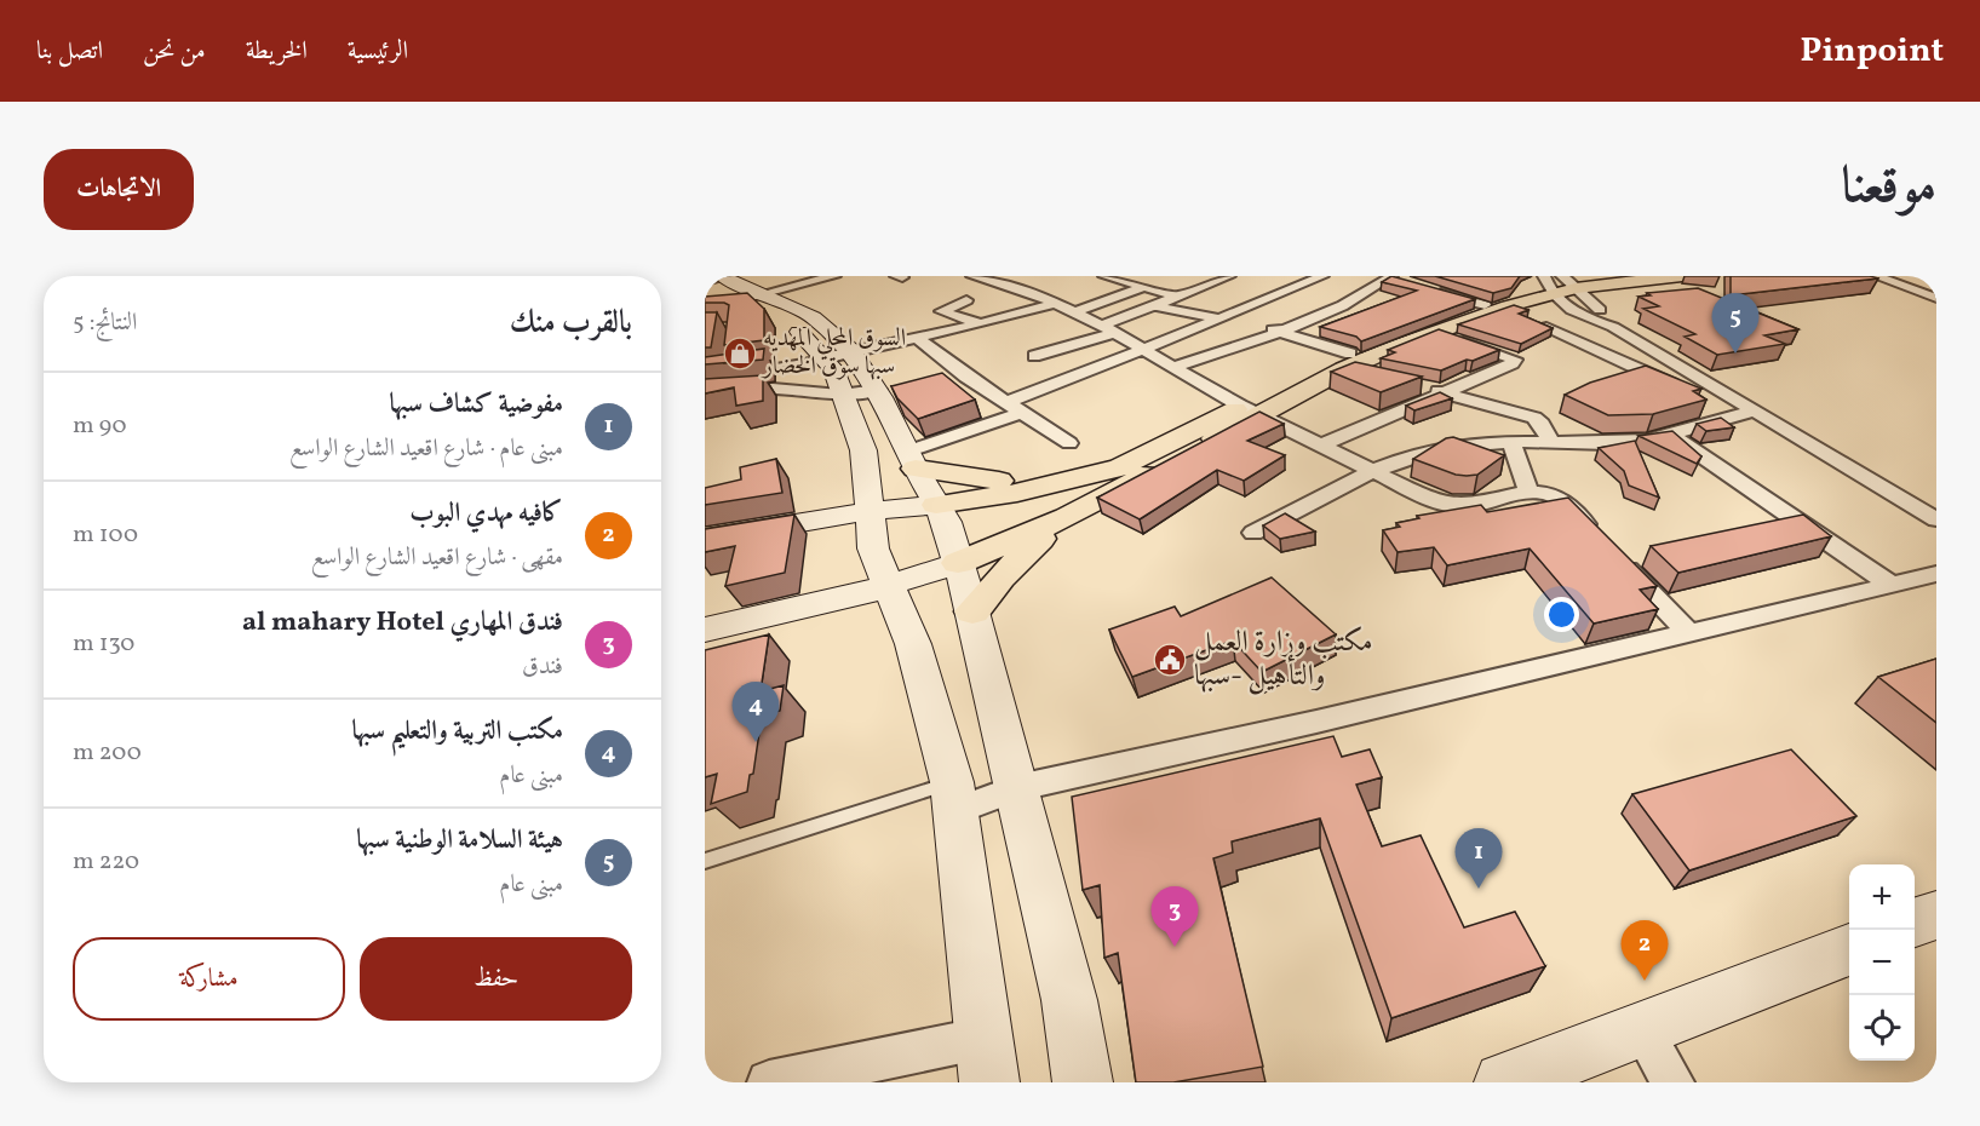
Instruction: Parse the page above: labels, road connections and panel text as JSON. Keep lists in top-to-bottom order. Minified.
{"places":{"shop":["السوق المحلي المهديه سبها سوق الخضار"],"public building":["مكتب وزارة العمل والتأهيل -سبها"]},"page":{"header":"Pinpoint","nav":["الرئيسية","الخريطة","من نحن","اتصل بنا"],"title":"موقعنا","buttons":["الاتجاهات",["حفظ","مشاركة"]],"heading":["بالقرب منك","النتائج: 5"],"pins":["5","4","1","3","2"],"list":[{"mark":"1","name":"مفوضية كشاف سبها","note":"مبنى عام · شارع اقعيد الشارع الواسع","value":"90 m"},{"mark":"2","name":"كافيه مهدي البوب","note":"مقهى · شارع اقعيد الشارع الواسع","value":"100 m"},{"mark":"3","name":"فندق المهاري al mahary Hotel","note":"فندق","value":"130 m"},{"mark":"4","name":"مكتب التربية والتعليم سبها","note":"مبنى عام","value":"200 m"},{"mark":"5","name":"هيئة السلامة الوطنية سبها","note":"مبنى عام","value":"220 m"}],"map_buttons":["+","−"]}}
